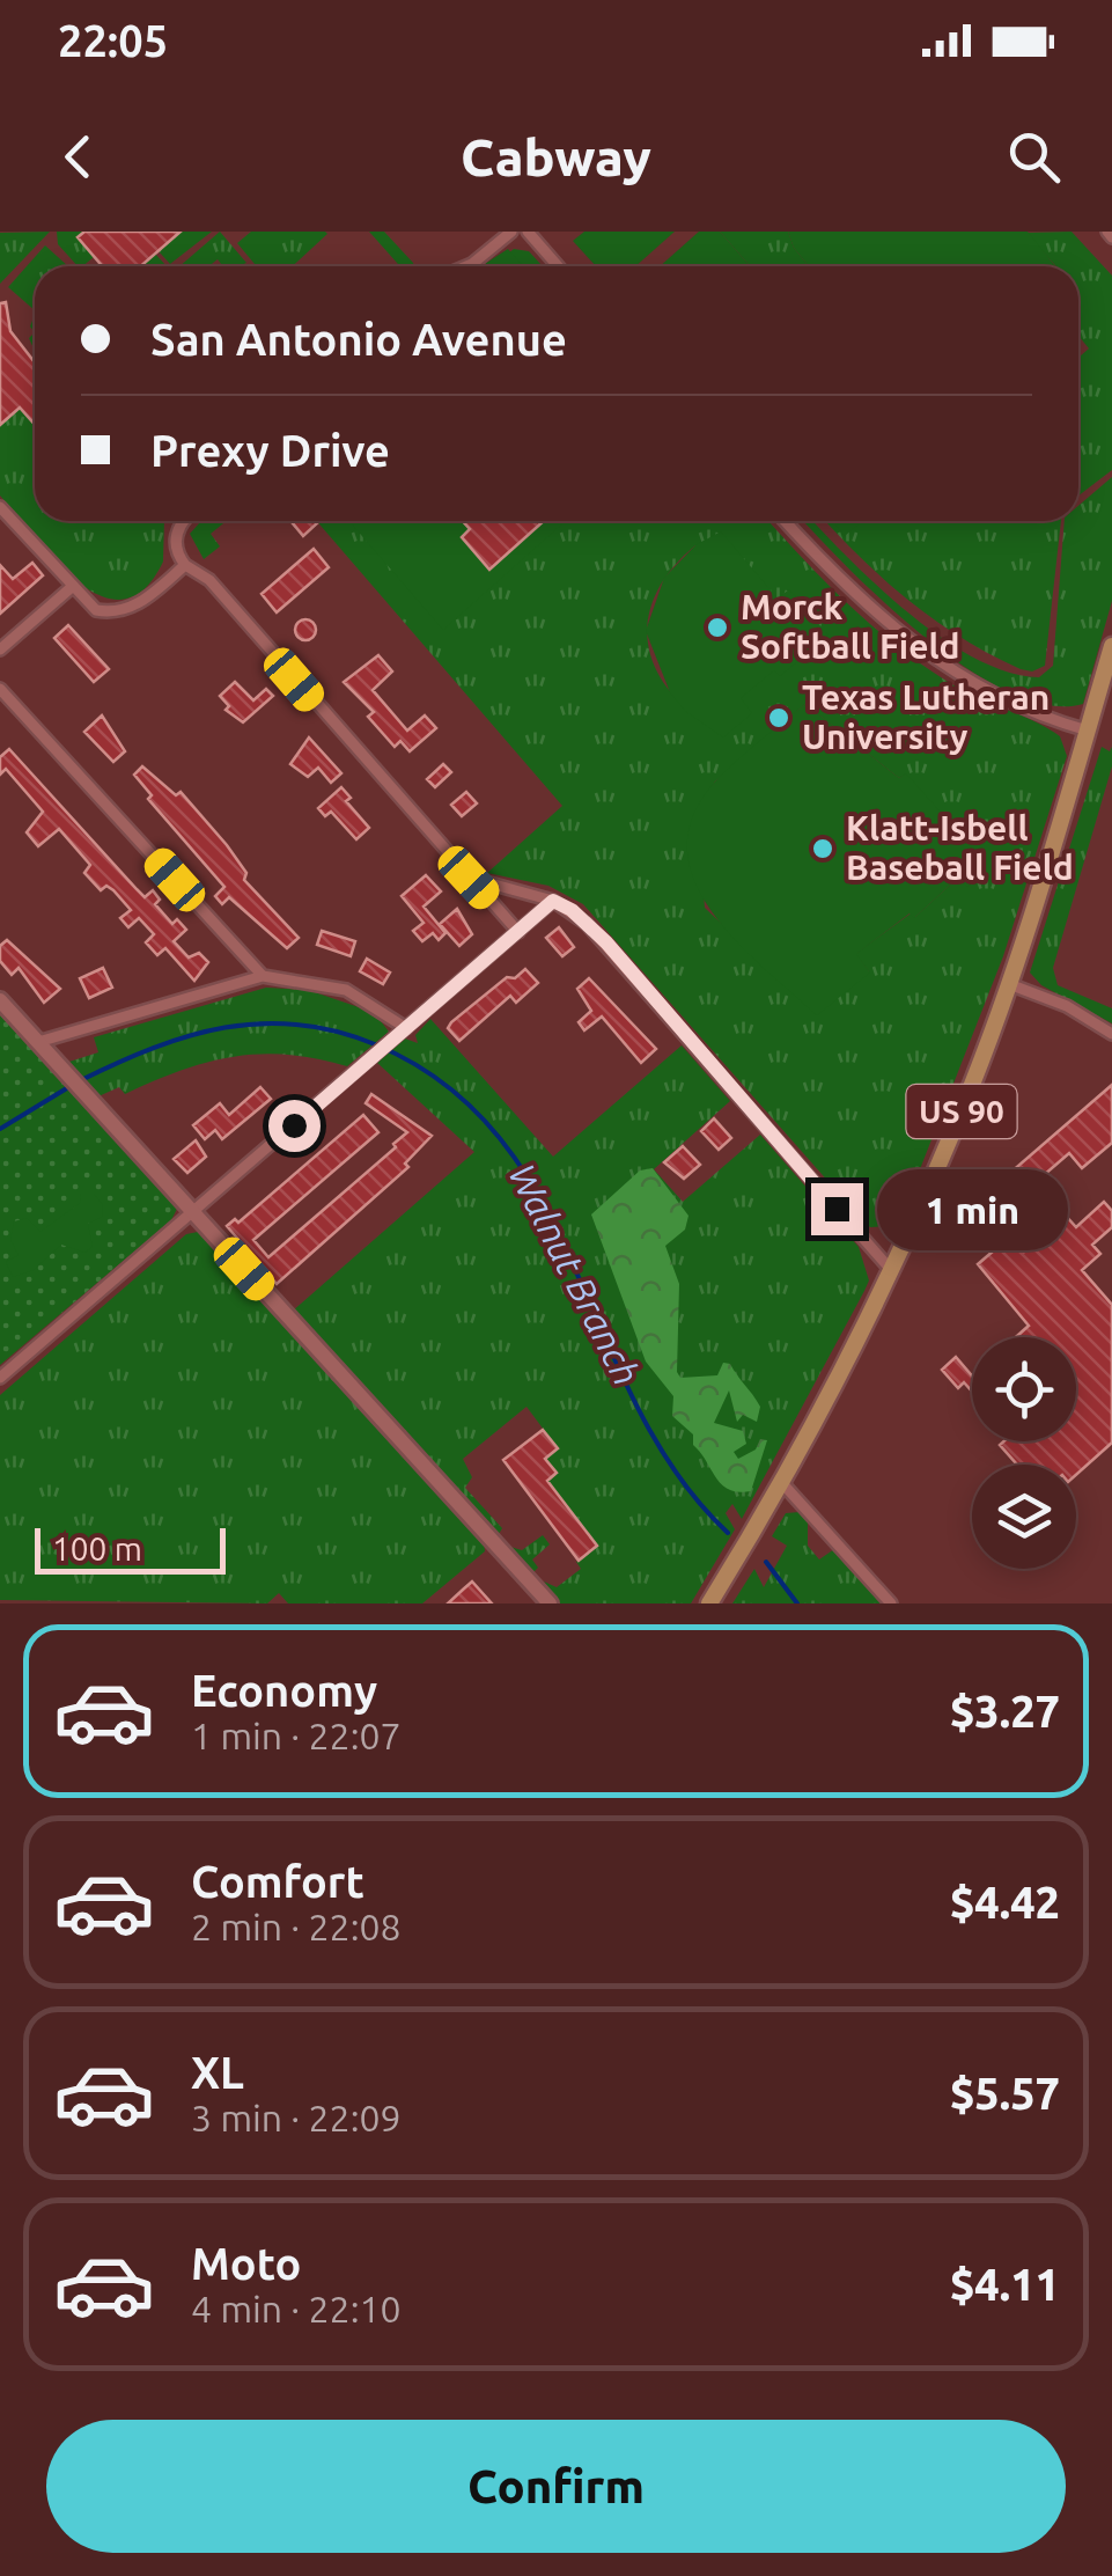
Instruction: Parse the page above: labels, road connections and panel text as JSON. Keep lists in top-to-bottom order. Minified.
{"streets":{"main road":["US 90"]},"water":["Walnut Branch"],"places":["Morck Softball Field","Texas Lutheran University","Klatt-Isbell Baseball Field"],"scale_bar":"100 m","page":{"status":"22:05","header":"Cabway","banner":["San Antonio Avenue","Prexy Drive"],"bubble":"1 min","scale":"100 m","list":[{"name":"Economy","note":"1 min · 22:07","value":"$3.27"},{"name":"Comfort","note":"2 min · 22:08","value":"$4.42"},{"name":"XL","note":"3 min · 22:09","value":"$5.57"},{"name":"Moto","note":"4 min · 22:10","value":"$4.11"}],"buttons":"Confirm"}}
